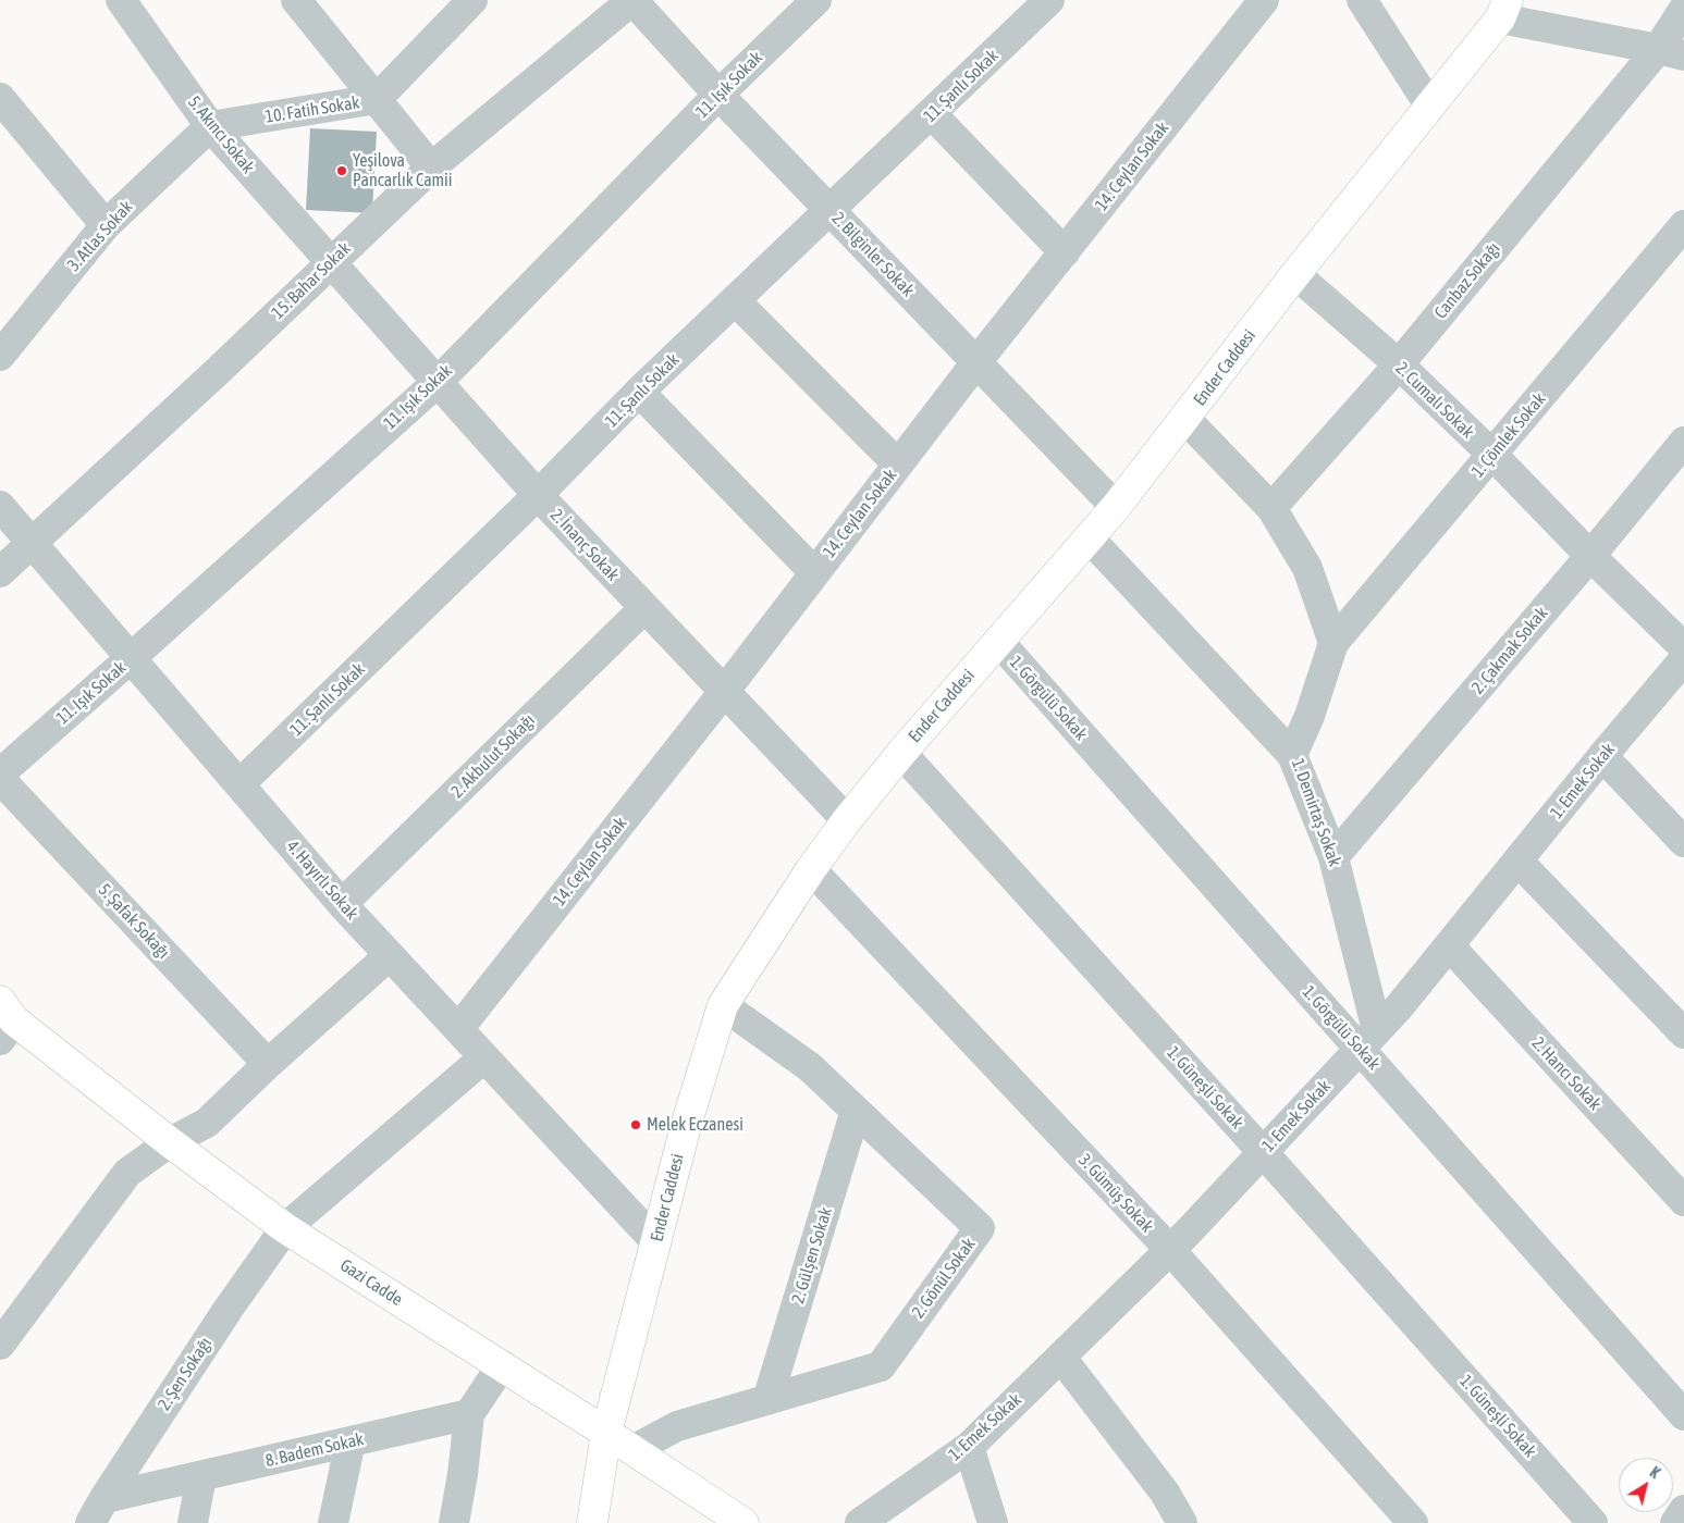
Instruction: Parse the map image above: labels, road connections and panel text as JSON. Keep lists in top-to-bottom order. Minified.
{"streets":{"street":["11. Işık Sokak","11. Şanlı Sokak","10. Fatih Sokak","5. Akıncı Sokak","14. Ceylan Sokak","3. Atlas Sokak","2. Bilginler Sokak","15. Bahar Sokak","Canbaz Sokağı","Ender Caddesi","2. Cumalı Sokak","1. Çömlek Sokak","2. İnanç Sokak","2. Çakmak Sokak","1. Görgülü Sokak","2. Akbulut Sokağı","1. Emek Sokak","1. Demirtaş Sokak","4. Hayırlı Sokak","5. Şafak Sokağı","2. Hancı Sokak","1. Güneşli Sokak","3. Gümüş Sokak","2. Gülşen Sokak","2. Gönül Sokak","Gazi Cadde","2. Şen Sokağı","8. Badem Sokak"]},"crossings":[["11. Işık Sokak","2. Bilginler Sokak"],["11. Işık Sokak","2. İnanç Sokak"],["11. Işık Sokak","4. Hayırlı Sokak"],["11. Şanlı Sokak","2. Bilginler Sokak"],["11. Şanlı Sokak","2. İnanç Sokak"],["11. Şanlı Sokak","4. Hayırlı Sokak"],["10. Fatih Sokak","5. Akıncı Sokak"],["10. Fatih Sokak","3. Atlas Sokak"],["5. Akıncı Sokak","3. Atlas Sokak"],["5. Akıncı Sokak","15. Bahar Sokak"],["5. Akıncı Sokak","2. İnanç Sokak"],["14. Ceylan Sokak","2. Bilginler Sokak"],["14. Ceylan Sokak","2. İnanç Sokak"],["14. Ceylan Sokak","4. Hayırlı Sokak"],["2. Bilginler Sokak","15. Bahar Sokak"],["2. Bilginler Sokak","Ender Caddesi"],["15. Bahar Sokak","2. İnanç Sokak"],["15. Bahar Sokak","4. Hayırlı Sokak"],["Canbaz Sokağı","2. Cumalı Sokak"],["Ender Caddesi","2. Cumalı Sokak"],["Ender Caddesi","2. İnanç Sokak"],["Ender Caddesi","1. Görgülü Sokak"],["Ender Caddesi","4. Hayırlı Sokak"],["Ender Caddesi","1. Güneşli Sokak"],["Ender Caddesi","3. Gümüş Sokak"],["Ender Caddesi","2. Gönül Sokak"],["Ender Caddesi","Gazi Cadde"],["2. Cumalı Sokak","1. Çömlek Sokak"],["2. Cumalı Sokak","2. Çakmak Sokak"],["1. Çömlek Sokak","1. Demirtaş Sokak"],["2. İnanç Sokak","2. Akbulut Sokağı"],["2. Çakmak Sokak","1. Demirtaş Sokak"],["1. Görgülü Sokak","1. Emek Sokak"],["1. Görgülü Sokak","1. Demirtaş Sokak"],["2. Akbulut Sokağı","4. Hayırlı Sokak"],["1. Emek Sokak","1. Demirtaş Sokak"],["1. Emek Sokak","2. Hancı Sokak"],["1. Emek Sokak","1. Güneşli Sokak"],["1. Emek Sokak","3. Gümüş Sokak"],["4. Hayırlı Sokak","2. Şen Sokağı"],["2. Gülşen Sokak","2. Gönül Sokak"],["2. Gönül Sokak","Gazi Cadde"],["Gazi Cadde","2. Şen Sokağı"],["2. Şen Sokağı","8. Badem Sokak"]],"places":["Yeşilova Pancarlık Camii","Melek Eczanesi"],"north":"top right"}
